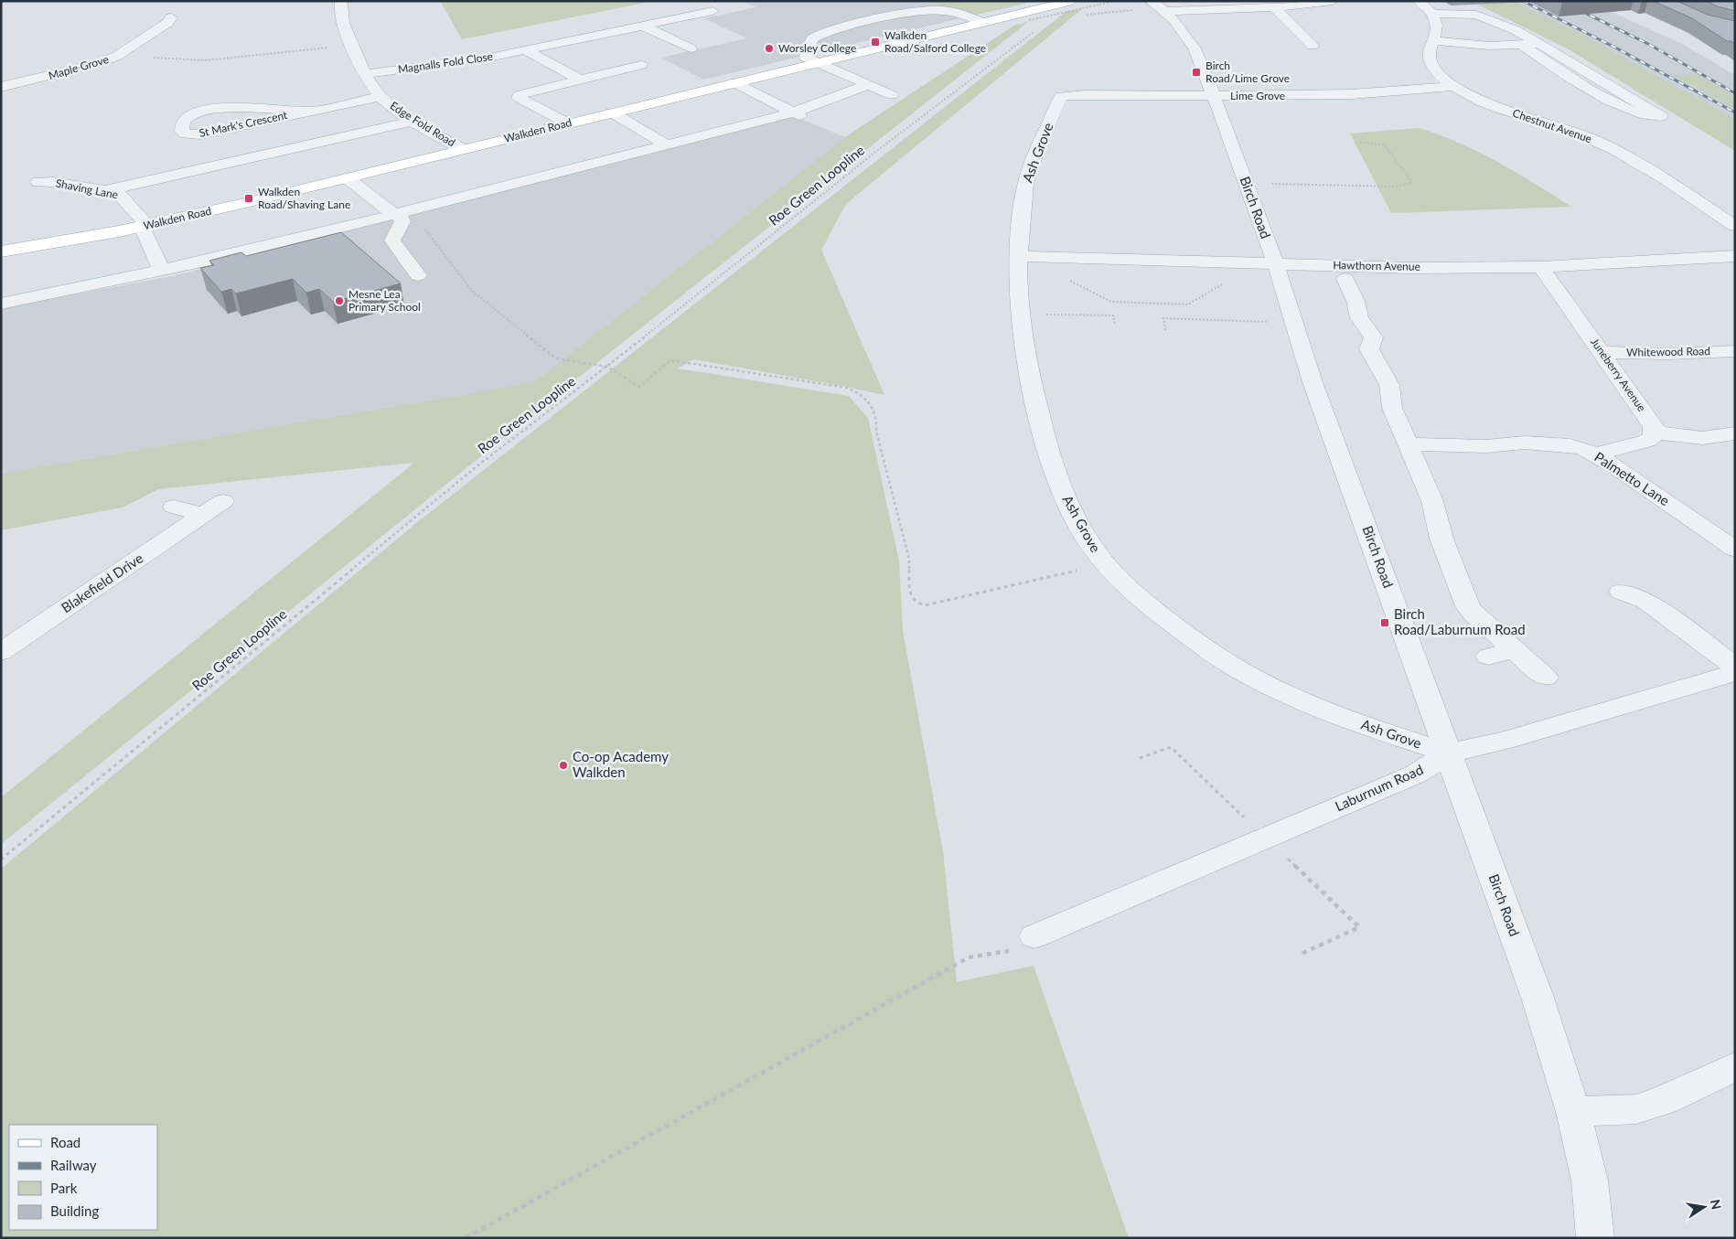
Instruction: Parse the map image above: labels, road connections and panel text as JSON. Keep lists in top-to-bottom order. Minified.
{"streets":{"main road":["Walkden Road"],"street":["Magnalls Fold Close","Maple Grove","Lime Grove","St Mark's Crescent","Edge Fold Road","Chestnut Avenue","Ash Grove","Shaving Lane","Birch Road","Hawthorn Avenue","Whitewood Road","Juneberry Avenue","Palmetto Lane","Blakefield Drive","Laburnum Road"],"path":["Roe Green Loopline"]},"crossings":[["Magnalls Fold Close","Edge Fold Road"],["Lime Grove","Chestnut Avenue"],["Lime Grove","Ash Grove"],["Lime Grove","Birch Road"],["St Mark's Crescent","Edge Fold Road"],["Edge Fold Road","Walkden Road"],["Walkden Road","Shaving Lane"],["Ash Grove","Birch Road"],["Ash Grove","Hawthorn Avenue"],["Ash Grove","Laburnum Road"],["Birch Road","Hawthorn Avenue"],["Birch Road","Laburnum Road"],["Hawthorn Avenue","Juneberry Avenue"],["Whitewood Road","Juneberry Avenue"]],"places":{"transit":["Walkden Road/Salford College","Birch Road/Lime Grove","Walkden Road/Shaving Lane","Birch Road/Laburnum Road"],"other":["Worsley College","Mesne Lea Primary School","Co-op Academy Walkden"]},"legend":["Road","Railway","Park","Building"],"north":"right"}
